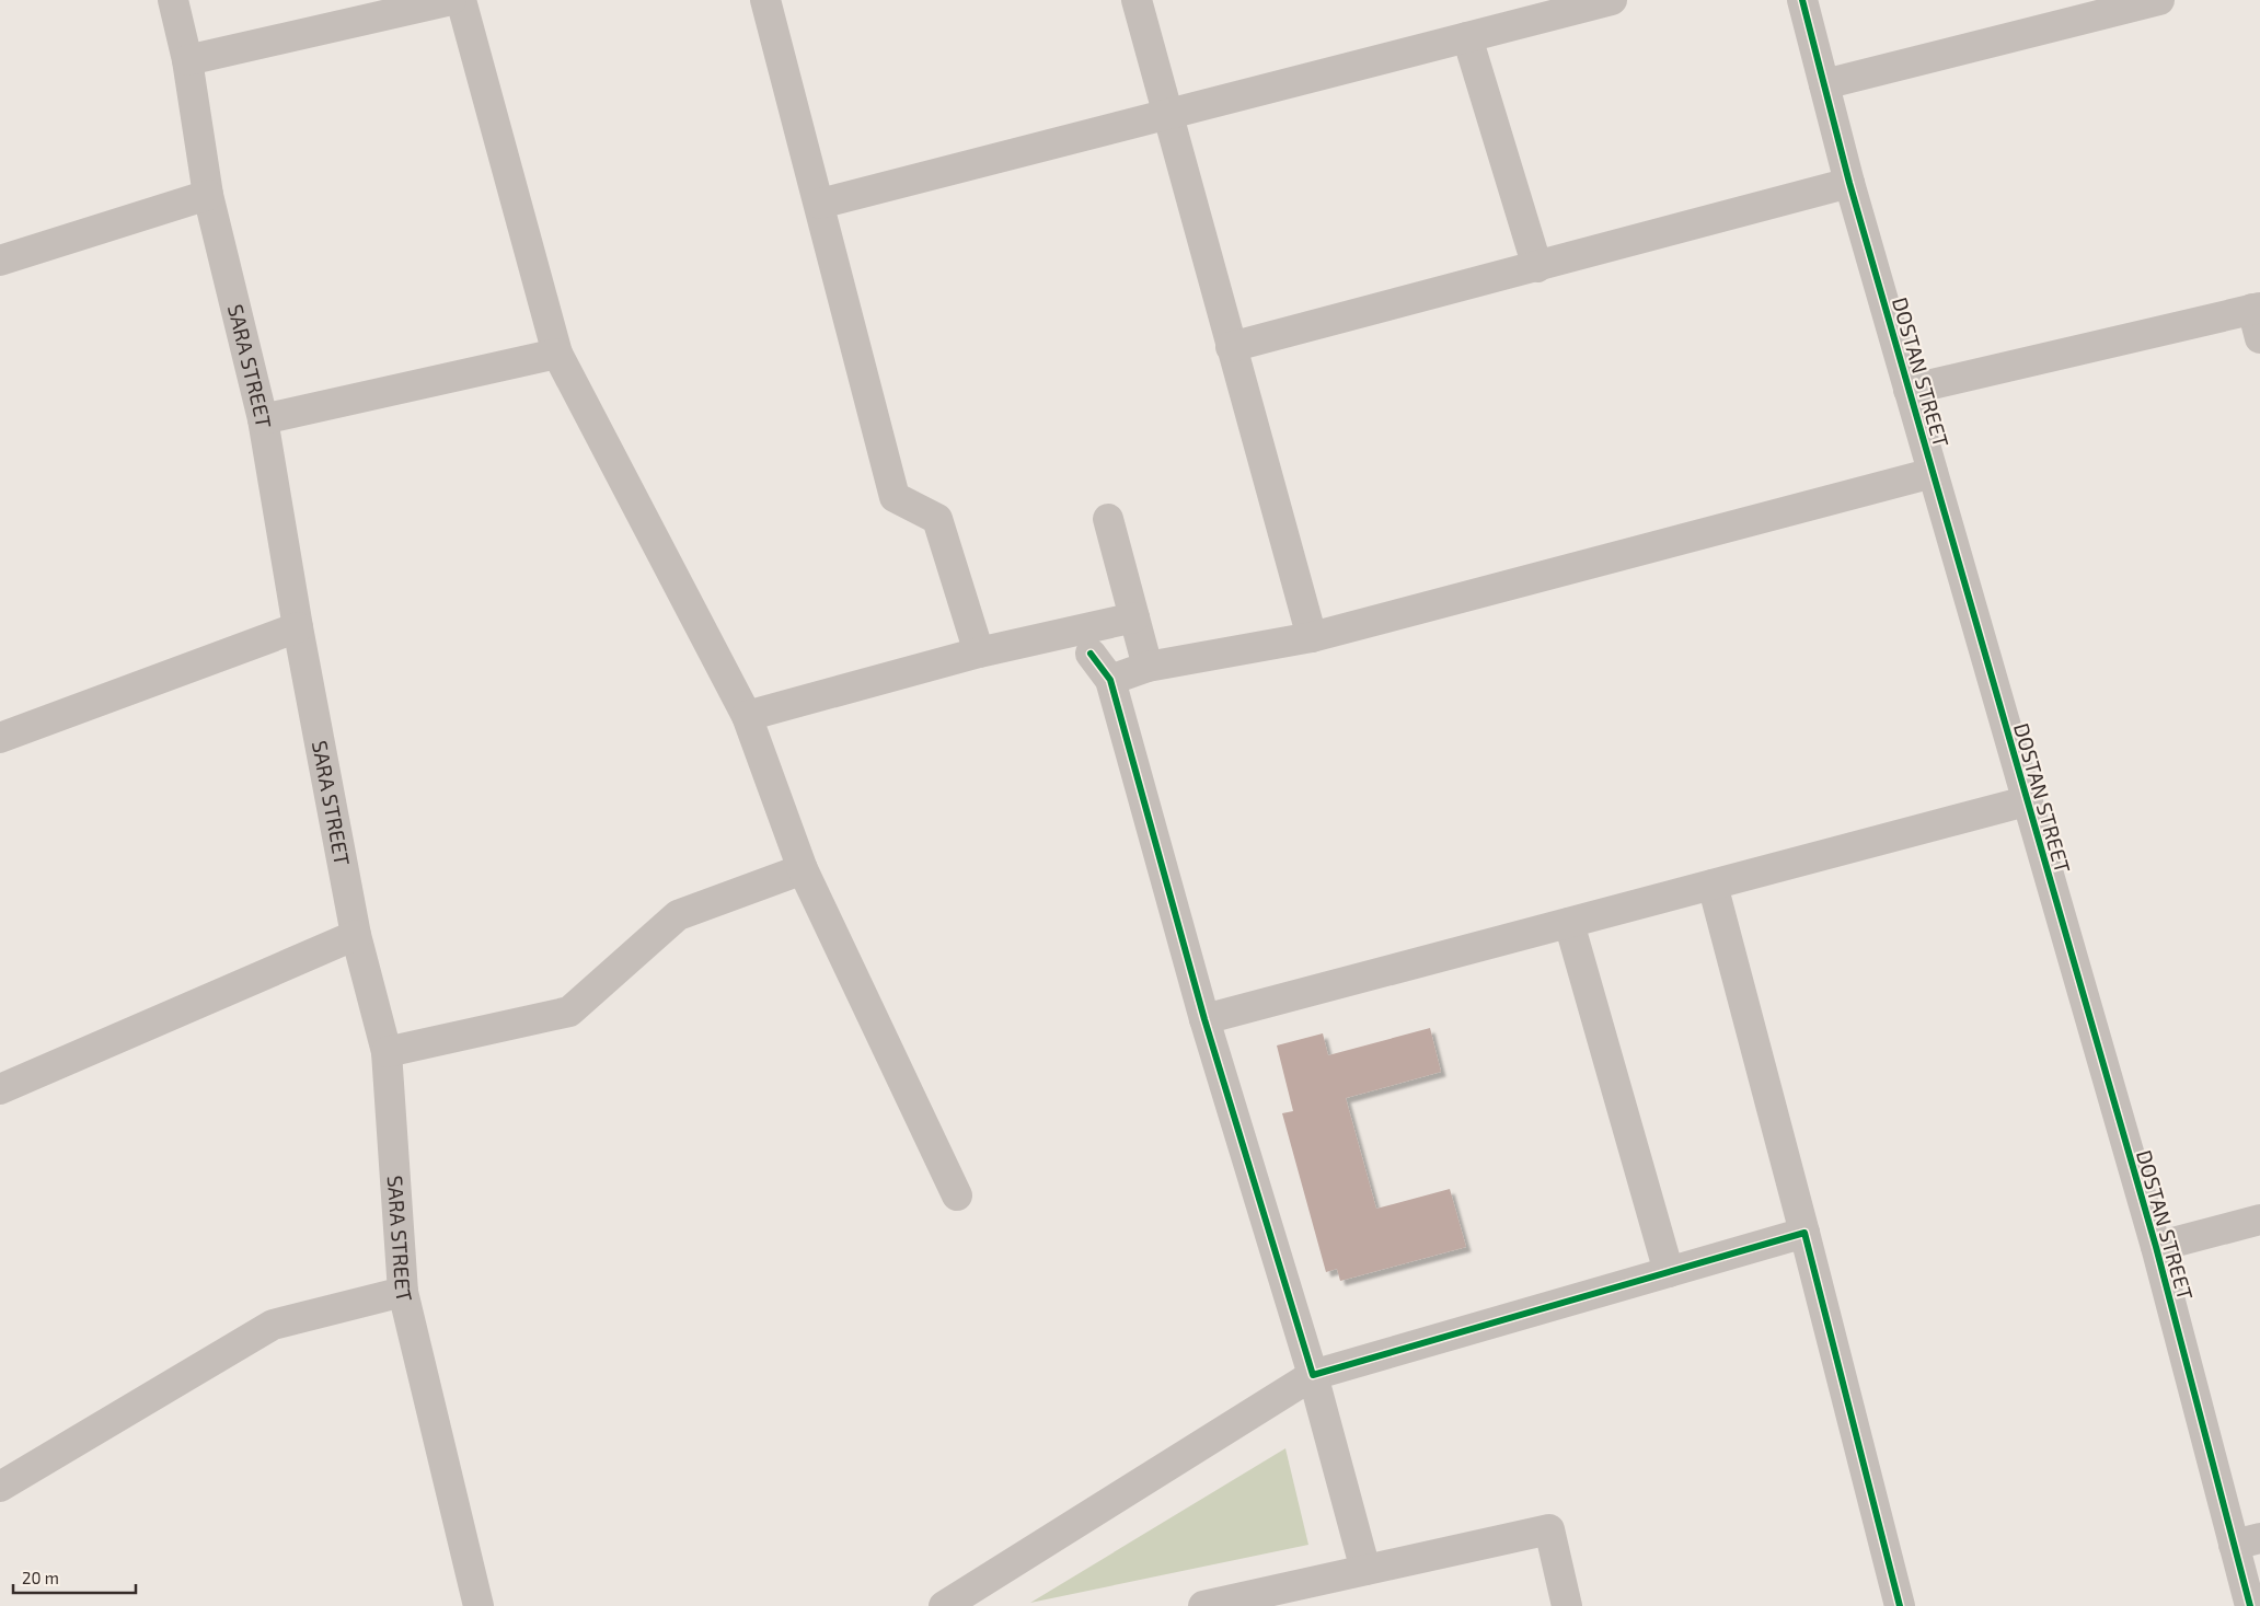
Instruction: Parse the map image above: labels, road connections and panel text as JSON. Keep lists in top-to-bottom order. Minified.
{"streets":{"street":["SARA STREET","DOSTAN STREET"]},"scale_bar":"20 m"}
